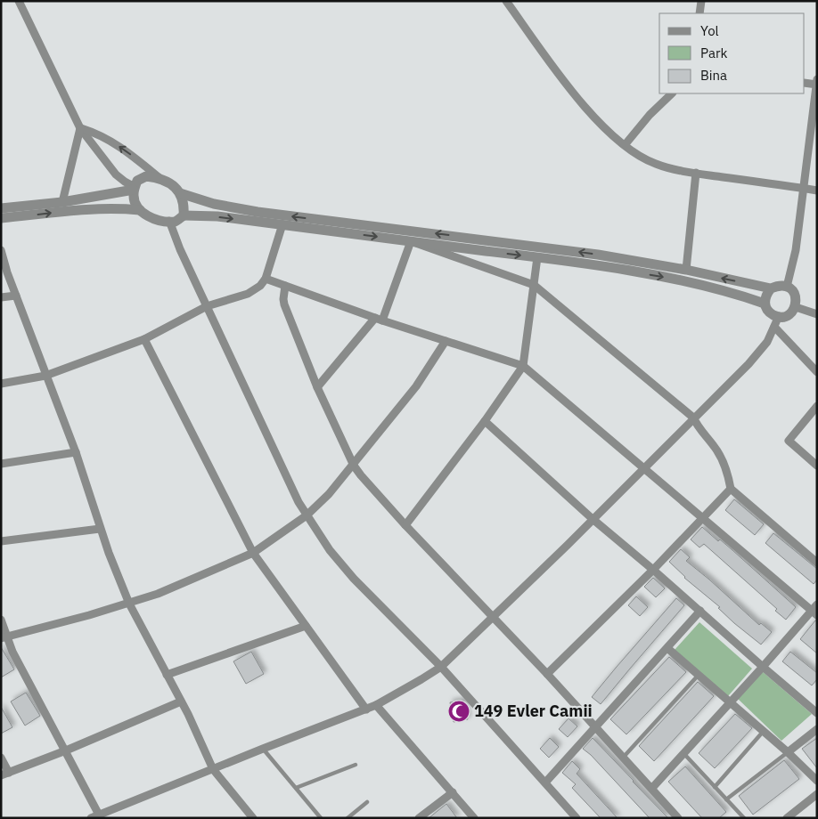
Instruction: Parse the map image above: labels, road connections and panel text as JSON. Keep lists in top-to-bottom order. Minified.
{"places":{"mosque":["149 Evler Camii"]},"legend":["Yol","Park","Bina"]}
